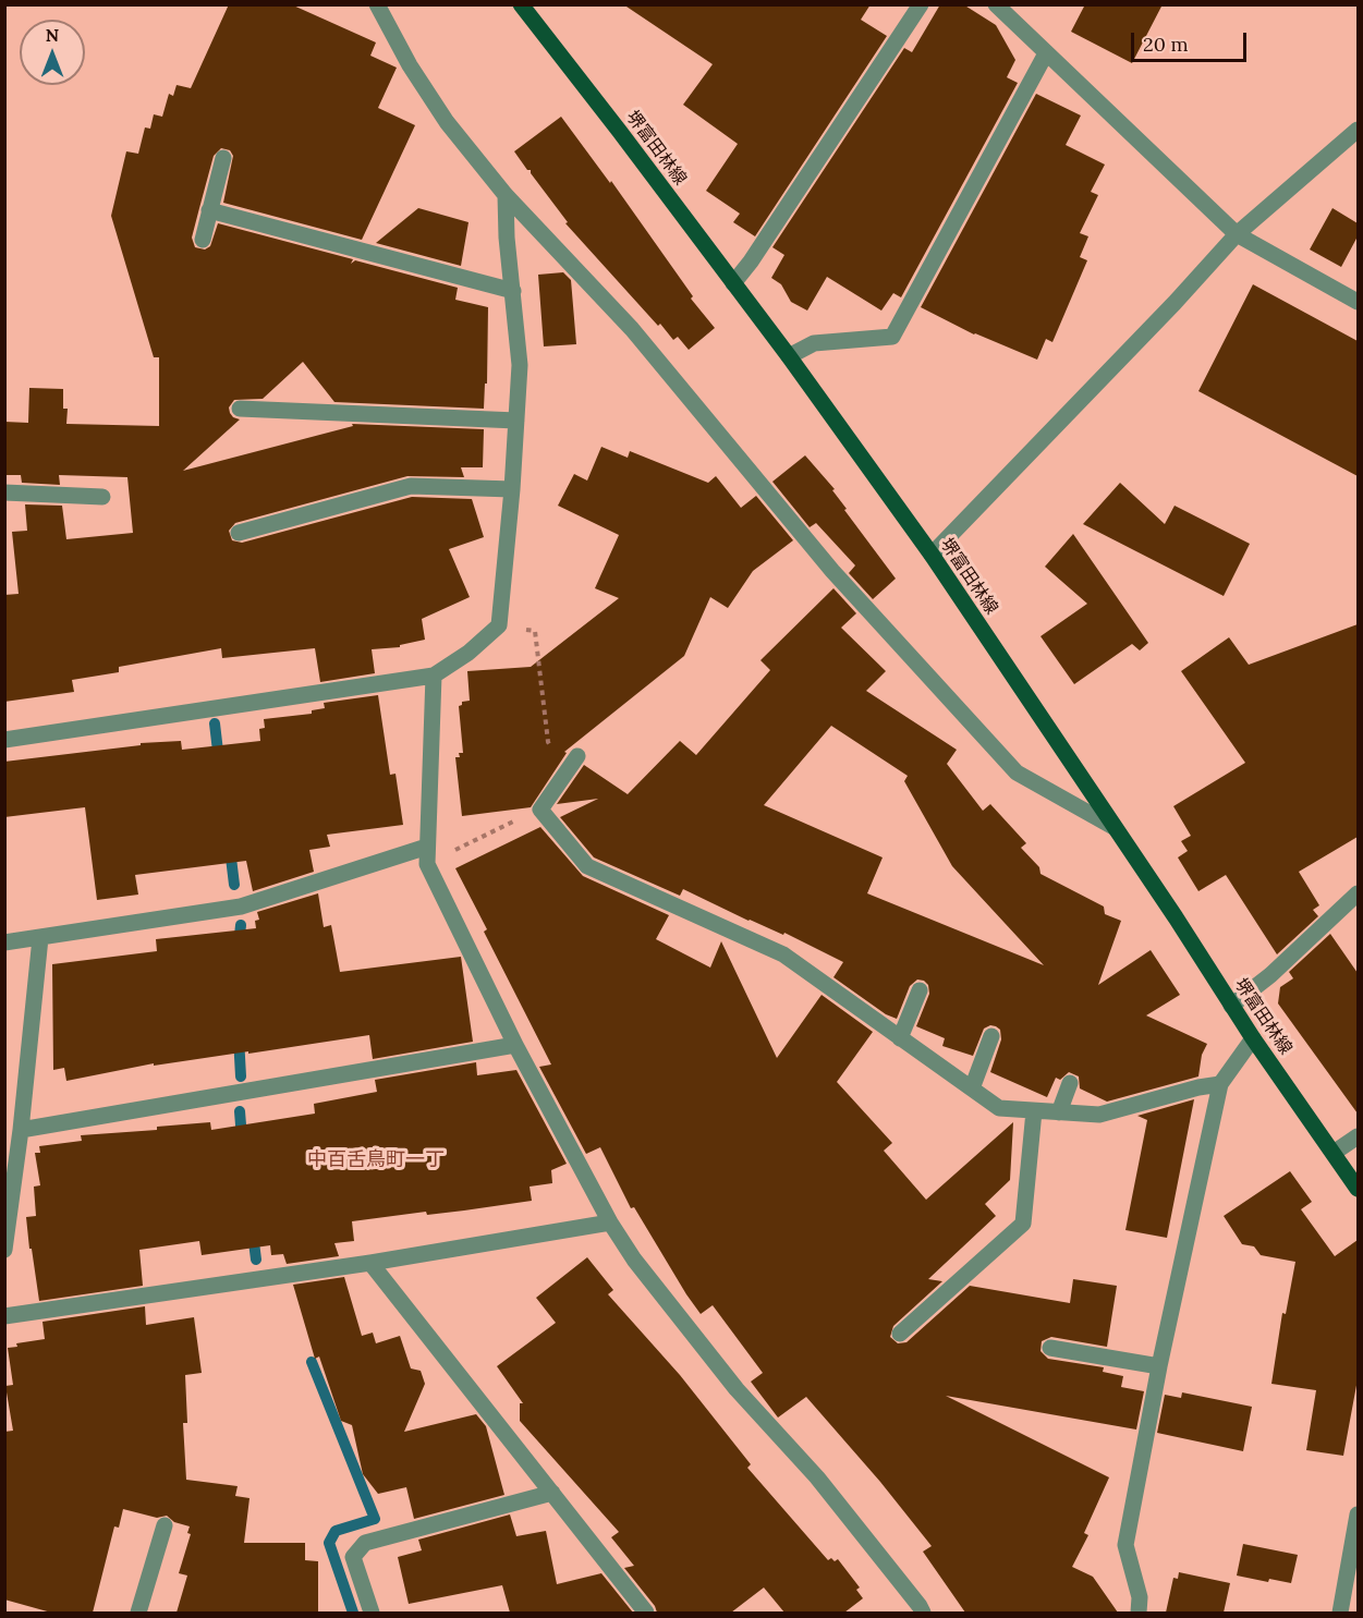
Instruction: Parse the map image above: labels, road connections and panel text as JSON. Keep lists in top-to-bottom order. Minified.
{"streets":{"main road":["堺富田林線"]},"districts":["中百舌鳥町一丁"],"scale_bar":"20 m","north":"top"}
